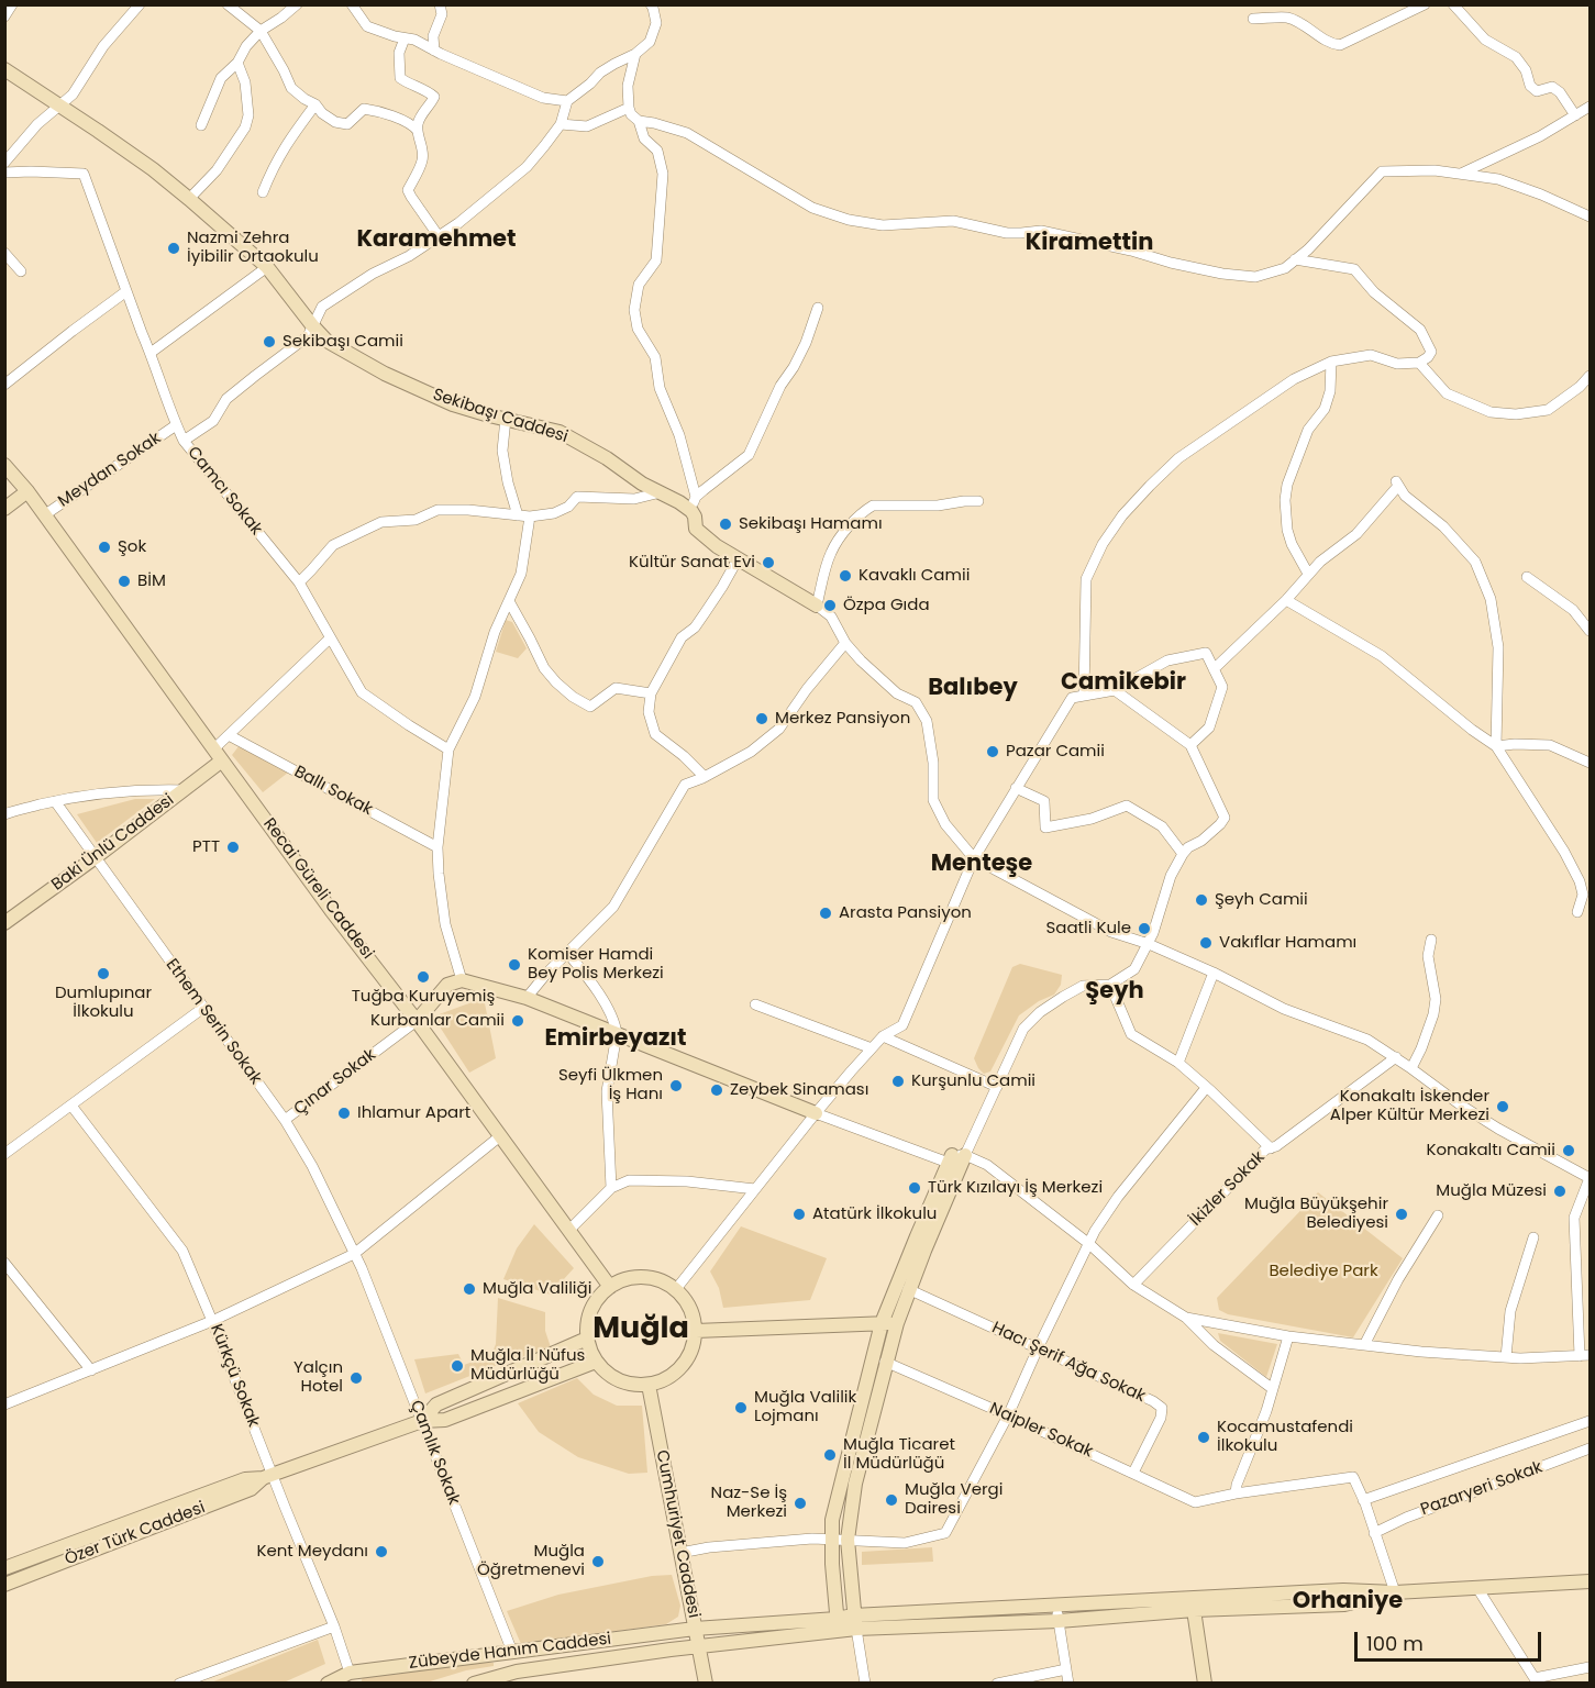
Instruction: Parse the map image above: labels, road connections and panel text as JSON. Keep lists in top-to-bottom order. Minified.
{"streets":{"street":["Sekibaşı Caddesi","Meydan Sokak","Camcı Sokak","Ballı Sokak","Baki Ünlü Caddesi","Recai Güreli Caddesi","Ethem Serin Sokak","Çınar Sokak","İkizler Sokak","Hacı Şerif Ağa Sokak","Kürkçü Sokak","Naipler Sokak","Çamlık Sokak","Pazaryeri Sokak","Özer Türk Caddesi","Cumhuriyet Caddesi","Zübeyde Hanım Caddesi"]},"crossings":[["Meydan Sokak","Camcı Sokak"],["Meydan Sokak","Recai Güreli Caddesi"],["Baki Ünlü Caddesi","Recai Güreli Caddesi"],["Baki Ünlü Caddesi","Ethem Serin Sokak"],["Recai Güreli Caddesi","Çınar Sokak"],["Recai Güreli Caddesi","Özer Türk Caddesi"],["Recai Güreli Caddesi","Cumhuriyet Caddesi"],["Ethem Serin Sokak","Çınar Sokak"],["Ethem Serin Sokak","Çamlık Sokak"],["Hacı Şerif Ağa Sokak","Naipler Sokak"],["Kürkçü Sokak","Özer Türk Caddesi"],["Kürkçü Sokak","Zübeyde Hanım Caddesi"],["Çamlık Sokak","Özer Türk Caddesi"],["Çamlık Sokak","Zübeyde Hanım Caddesi"],["Özer Türk Caddesi","Cumhuriyet Caddesi"],["Cumhuriyet Caddesi","Zübeyde Hanım Caddesi"]],"districts":["Karamehmet","Kiramettin","Camikebir","Balıbey","Menteşe","Şeyh","Emirbeyazıt","Muğla","Orhaniye"],"parks":["Belediye Park"],"places":["Nazmi Zehra İyibilir Ortaokulu","Sekibaşı Camii","Sekibaşı Hamamı","Şok","Kültür Sanat Evi","Kavaklı Camii","BİM","Özpa Gıda","Merkez Pansiyon","Pazar Camii","PTT","Şeyh Camii","Arasta Pansiyon","Saatli Kule","Vakıflar Hamamı","Komiser Hamdi Bey Polis Merkezi","Dumlupınar İlkokulu","Tuğba Kuruyemiş","Kurbanlar Camii","Kurşunlu Camii","Seyfi Ülkmen İş Hanı","Zeybek Sinaması","Konakaltı İskender Alper Kültür Merkezi","Ihlamur Apart","Konakaltı Camii","Türk Kızılayı İş Merkezi","Muğla Müzesi","Atatürk İlkokulu","Muğla Büyükşehir Belediyesi","Muğla Valiliği","Muğla İl Nüfus Müdürlüğü","Yalçın Hotel","Muğla Valilik Lojmanı","Kocamustafendi İlkokulu","Muğla Ticaret İl Müdürlüğü","Muğla Vergi Dairesi","Naz-Se İş Merkezi","Kent Meydanı","Muğla Öğretmenevi"],"scale_bar":"100 m"}
